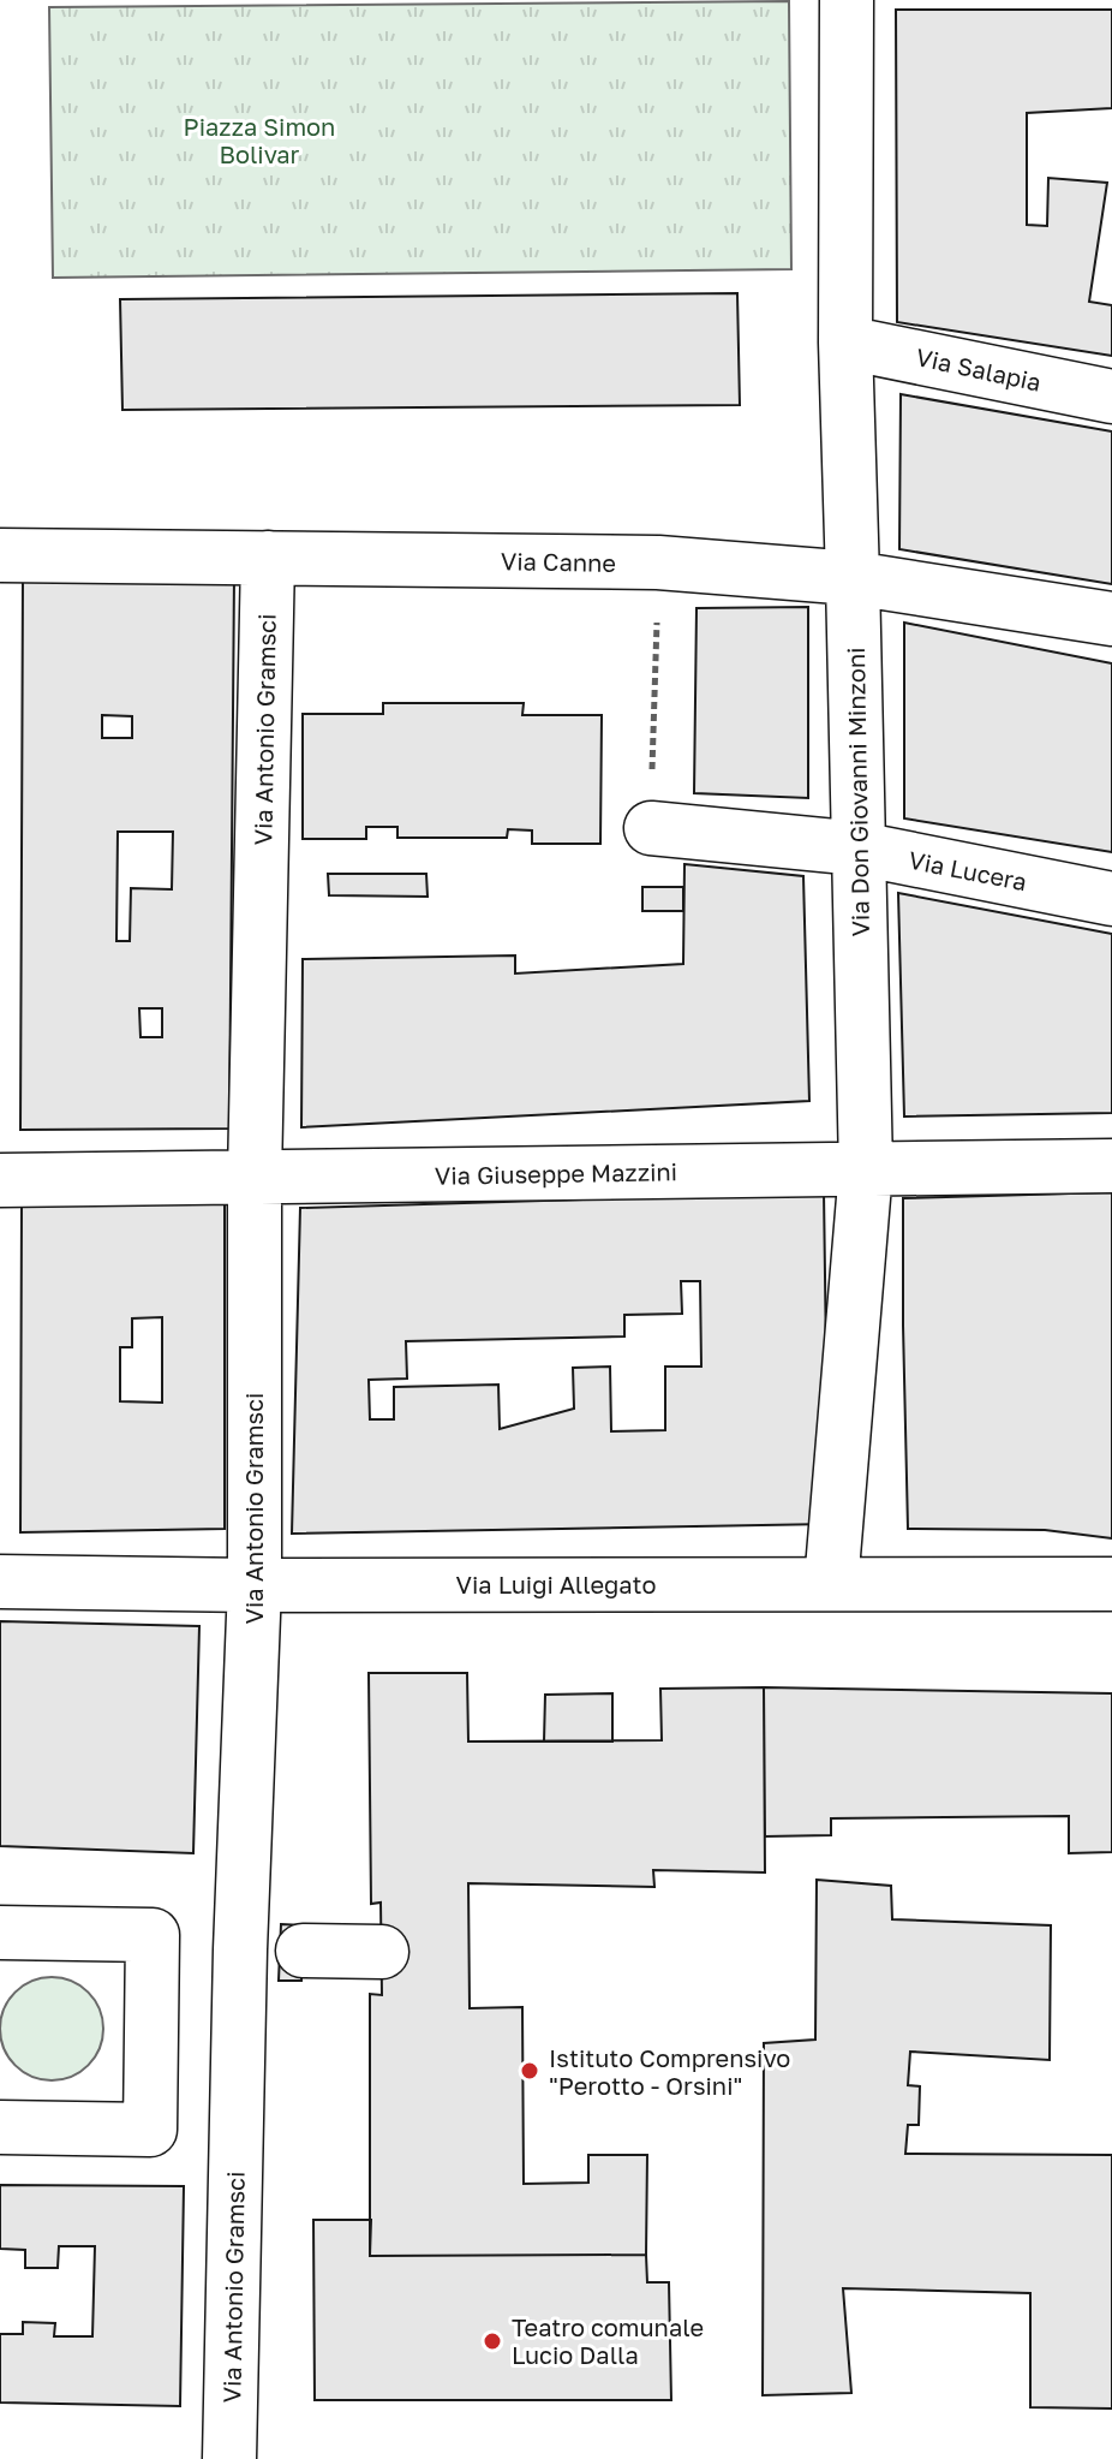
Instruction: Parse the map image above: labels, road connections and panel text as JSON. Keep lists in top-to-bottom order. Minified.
{"streets":{"street":["Via Salapia","Via Canne","Via Antonio Gramsci","Via Don Giovanni Minzoni","Via Lucera","Via Giuseppe Mazzini","Via Luigi Allegato"]},"crossings":[["Via Salapia","Via Don Giovanni Minzoni"],["Via Canne","Via Antonio Gramsci"],["Via Canne","Via Don Giovanni Minzoni"],["Via Antonio Gramsci","Via Giuseppe Mazzini"],["Via Antonio Gramsci","Via Luigi Allegato"],["Via Don Giovanni Minzoni","Via Lucera"],["Via Don Giovanni Minzoni","Via Giuseppe Mazzini"],["Via Don Giovanni Minzoni","Via Luigi Allegato"]],"parks":["Piazza Simon Bolivar"],"places":["Istituto Comprensivo \"Perotto - Orsini\"","Teatro comunale Lucio Dalla"]}
